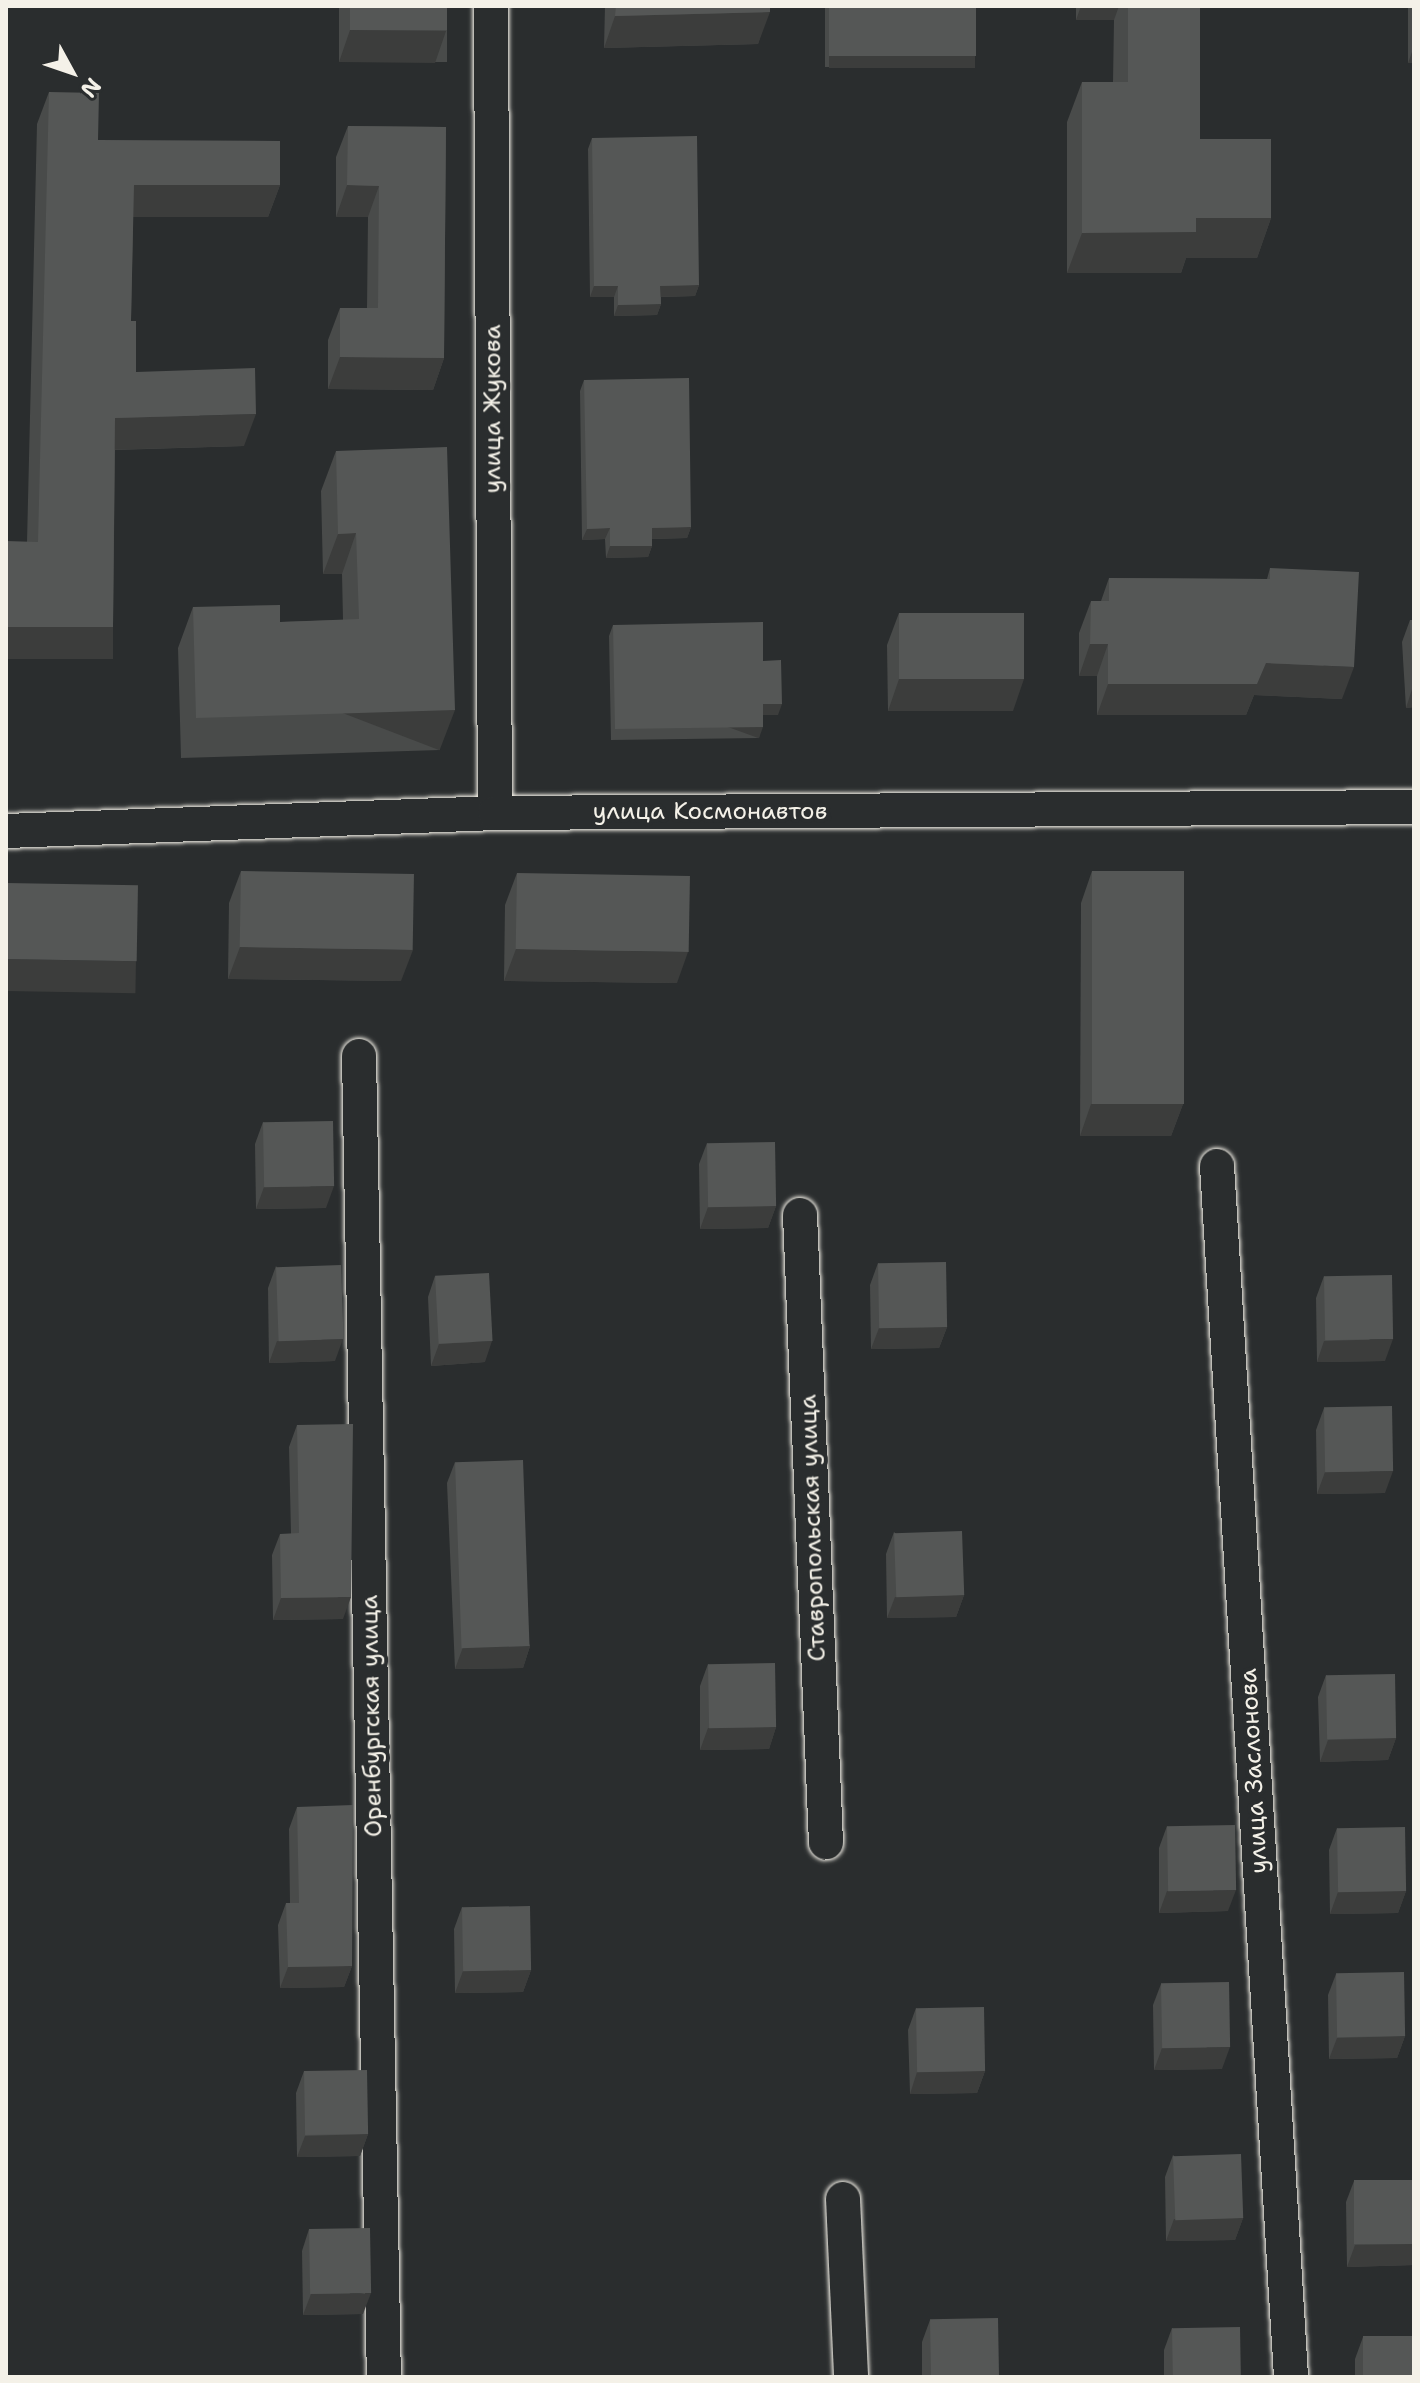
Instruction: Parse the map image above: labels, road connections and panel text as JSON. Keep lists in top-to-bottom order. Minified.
{"streets":{"street":["улица Жукова","улица Космонавтов","Ставропольская улица","Оренбургская улица","улица Заслонова"]},"crossings":[["улица Жукова","улица Космонавтов"]],"north":"bottom right"}
